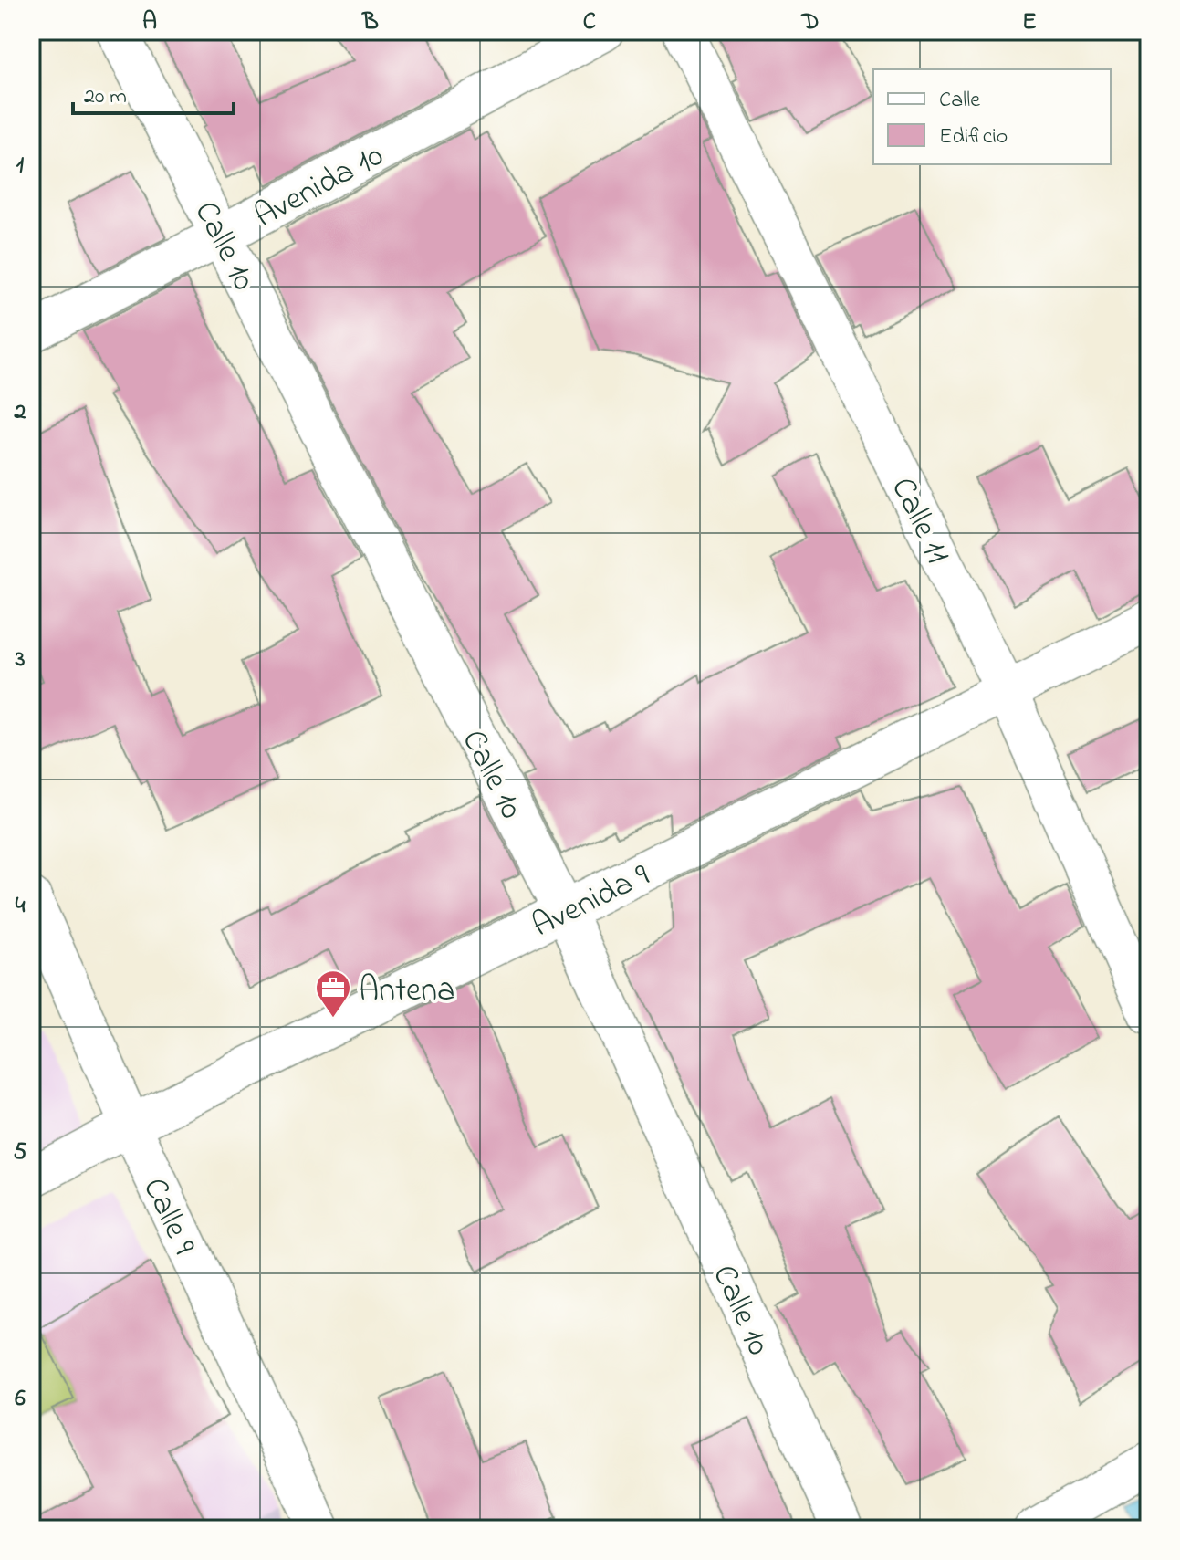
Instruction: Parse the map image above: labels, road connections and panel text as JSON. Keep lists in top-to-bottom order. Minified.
{"streets":{"street":["Avenida 10","Calle 10","Calle 11","Avenida 9","Calle 9"]},"crossings":[["Avenida 10","Calle 10"],["Calle 10","Avenida 9"],["Calle 11","Avenida 9"],["Avenida 9","Calle 9"]],"places":{"office":["Antena"]},"legend":["Calle","Edificio"],"scale_bar":"20 m","grid":{"columns":["A","B","C","D","E"],"rows":["1","2","3","4","5","6"]}}
